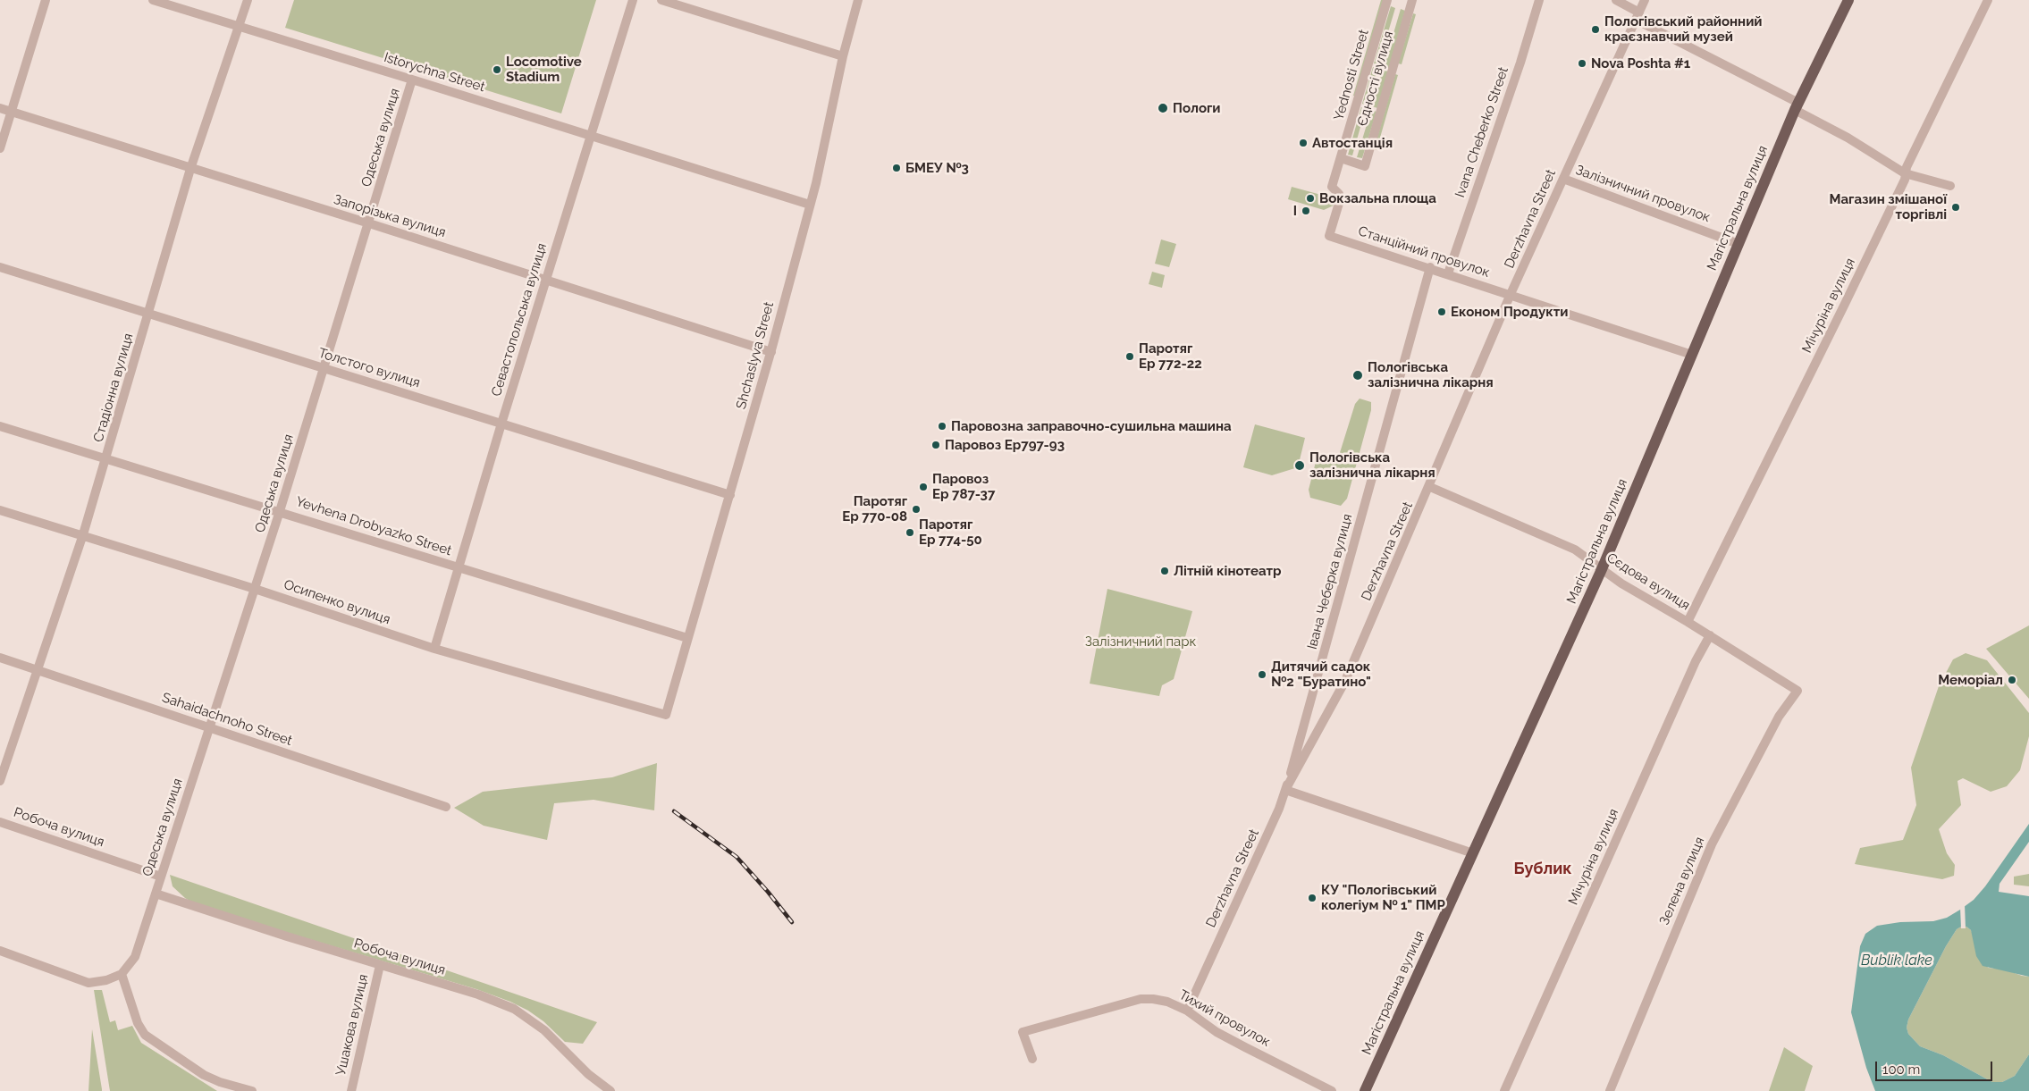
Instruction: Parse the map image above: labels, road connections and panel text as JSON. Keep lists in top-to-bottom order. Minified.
{"streets":{"main road":["Магістральна вулиця"],"street":["Istorychna Street","Yednosti Street","Єдності вулиця","Ivana Cheberko Street","Одеська вулиця","Залізничний провулок","Запорізька вулиця","Derzhavna Street","Станційний провулок","Мічуріна вулиця","Севастопольська вулиця","Shchaslyva Street","Толстого вулиця","Стадіонна вулиця","Yevhena Drobyazko Street","Івана Чеберка вулиця","Сєдова вулиця","Осипенко вулиця","Sahaidachnoho Street","Робоча вулиця","Зелена вулиця","Тихий провулок","Ушакова вулиця"]},"crossings":[["Istorychna Street","Одеська вулиця"],["Istorychna Street","Севастопольська вулиця"],["Istorychna Street","Shchaslyva Street"],["Istorychna Street","Стадіонна вулиця"],["Yednosti Street","Єдності вулиця"],["Yednosti Street","Станційний провулок"],["Єдності вулиця","Станційний провулок"],["Ivana Cheberko Street","Станційний провулок"],["Одеська вулиця","Запорізька вулиця"],["Одеська вулиця","Толстого вулиця"],["Одеська вулиця","Yevhena Drobyazko Street"],["Одеська вулиця","Осипенко вулиця"],["Одеська вулиця","Sahaidachnoho Street"],["Одеська вулиця","Робоча вулиця"],["Залізничний провулок","Магістральна вулиця"],["Залізничний провулок","Derzhavna Street"],["Магістральна вулиця","Станційний провулок"],["Магістральна вулиця","Сєдова вулиця"],["Запорізька вулиця","Севастопольська вулиця"],["Запорізька вулиця","Shchaslyva Street"],["Запорізька вулиця","Стадіонна вулиця"],["Derzhavna Street","Станційний провулок"],["Derzhavna Street","Івана Чеберка вулиця"],["Derzhavna Street","Сєдова вулиця"],["Derzhavna Street","Тихий провулок"],["Станційний провулок","Івана Чеберка вулиця"],["Мічуріна вулиця","Сєдова вулиця"],["Севастопольська вулиця","Толстого вулиця"],["Севастопольська вулиця","Yevhena Drobyazko Street"],["Севастопольська вулиця","Осипенко вулиця"],["Shchaslyva Street","Толстого вулиця"],["Shchaslyva Street","Yevhena Drobyazko Street"],["Shchaslyva Street","Осипенко вулиця"],["Толстого вулиця","Стадіонна вулиця"],["Стадіонна вулиця","Yevhena Drobyazko Street"],["Стадіонна вулиця","Осипенко вулиця"],["Стадіонна вулиця","Sahaidachnoho Street"],["Сєдова вулиця","Зелена вулиця"],["Робоча вулиця","Ушакова вулиця"]],"districts":["Бублик"],"water":["Bublik lake"],"parks":["Залізничний парк"],"places":["Пологівський районний краєзнавчий музей","Nova Poshta #1","Locomotive Stadium","Пологи","Автостанція","БМЕУ №3","Вокзальна площа","Магазин змішаної торгівлі","І","Економ Продукти","Паротяг Ер 772-22","Пологiвська залiзнична лiкарня","Паровозна заправочно-сушильна машина","Паровоз Ер797-93","Пологівська залізнична лікарня","Паровоз Ер 787-37","Паротяг Ер 770-08","Паротяг Ер 774-50","Літній кінотеатр","Дитячий садок №2 \"Буратино\"","Меморіал","КУ \"Пологівський колегіум № 1\" ПМР"],"scale_bar":"100 m"}
